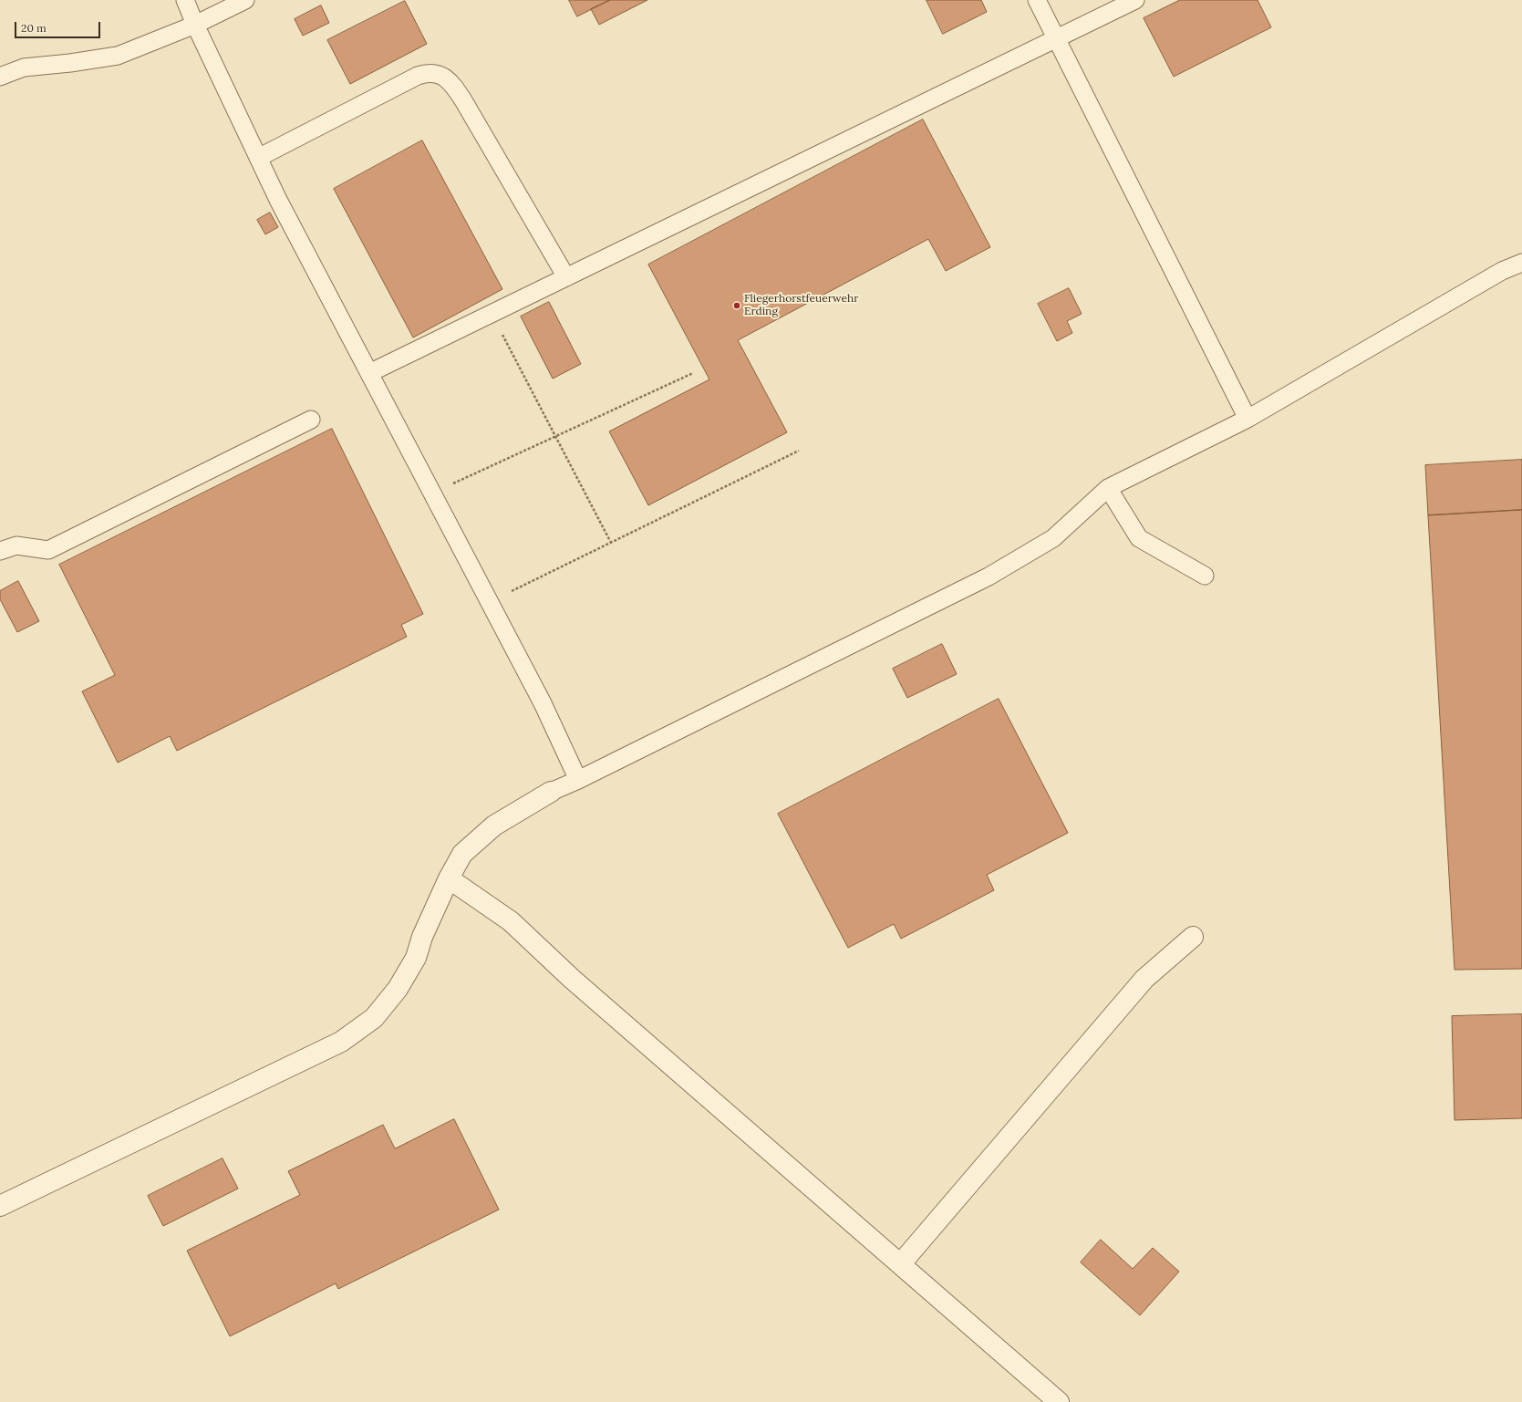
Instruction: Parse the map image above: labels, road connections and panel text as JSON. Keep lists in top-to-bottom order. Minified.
{"places":["Fliegerhorstfeuerwehr Erding"],"scale_bar":"20 m"}
